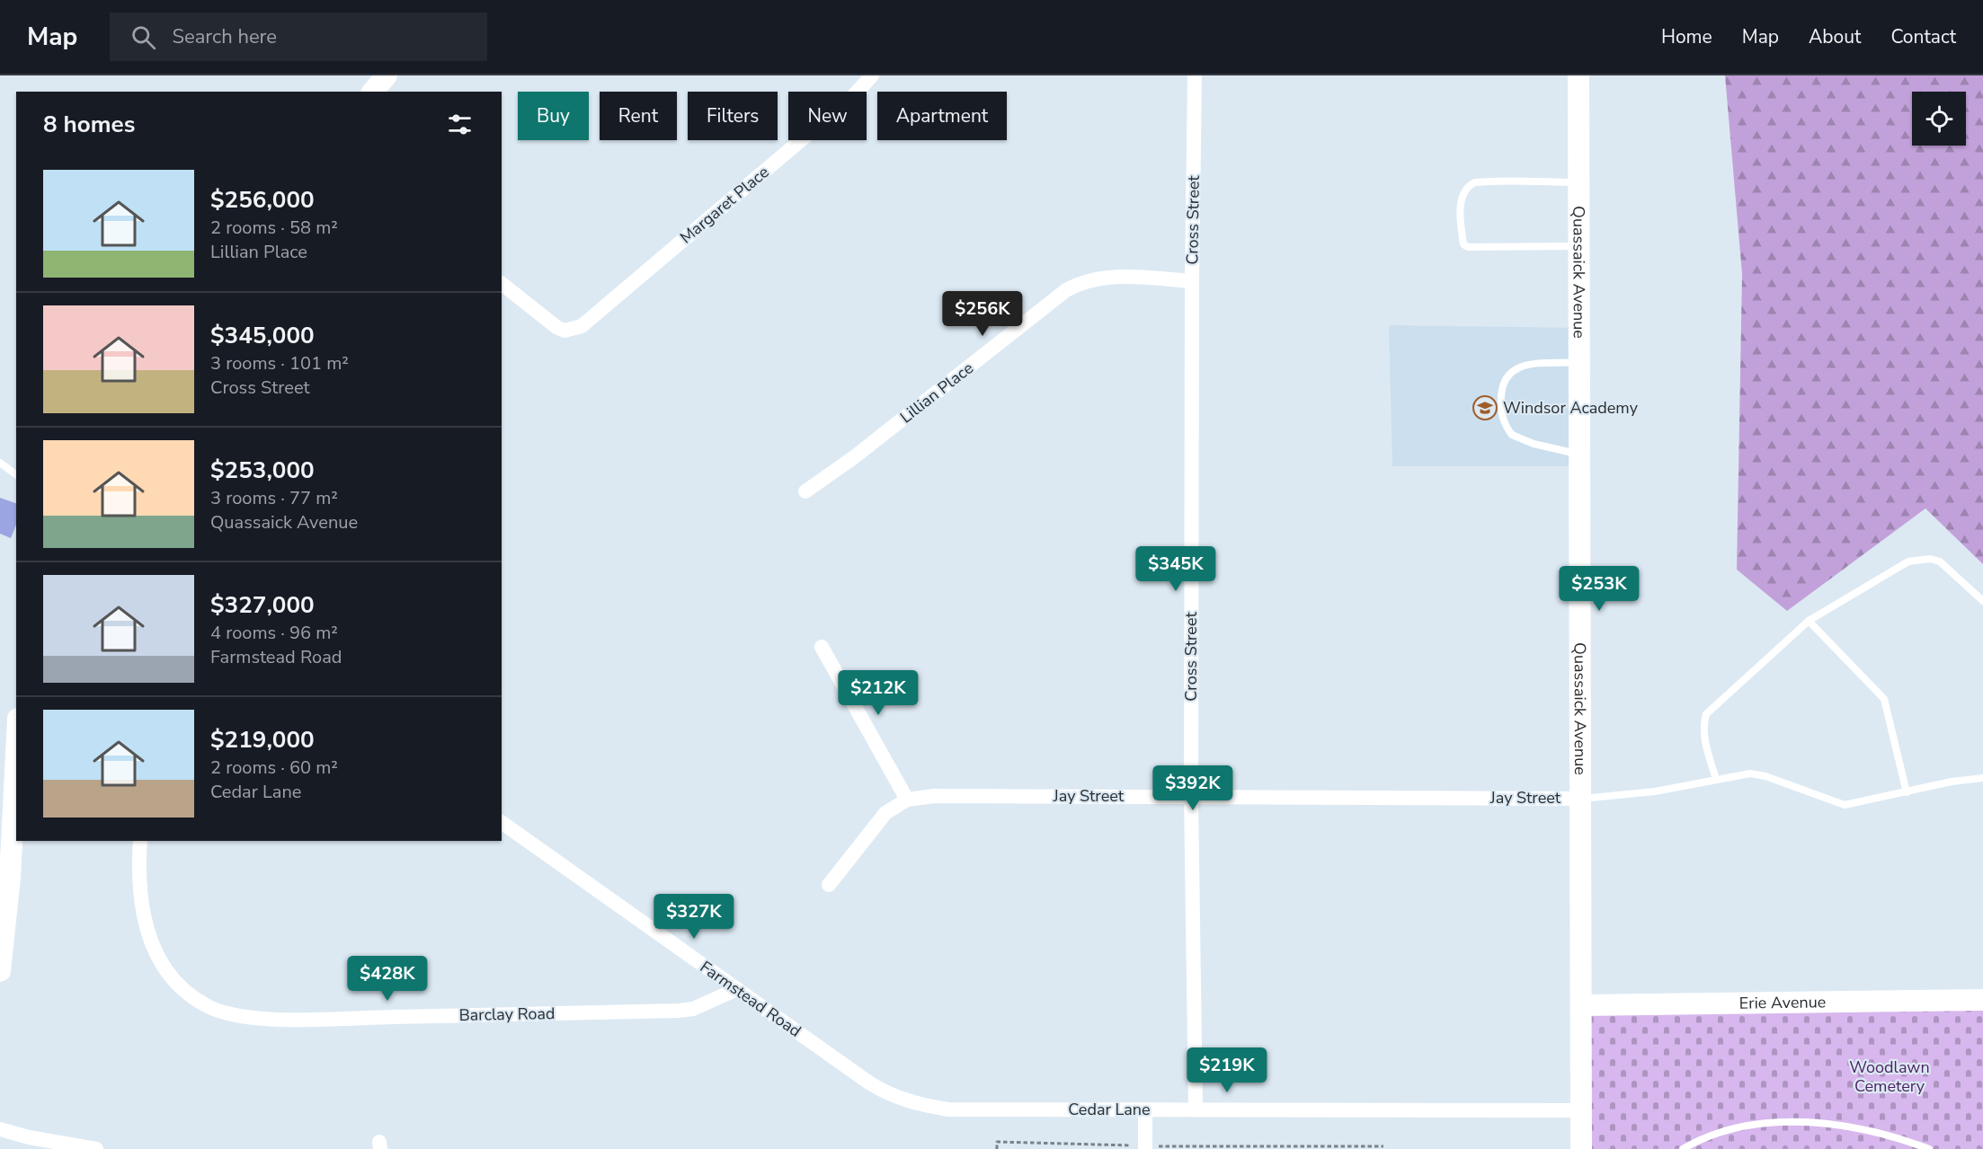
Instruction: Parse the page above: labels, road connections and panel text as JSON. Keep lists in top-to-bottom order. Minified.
{"streets":{"main road":["Quassaick Avenue","Erie Avenue"],"street":["Margaret Place","Cross Street","Lillian Place","Jay Street","Farmstead Road","Barclay Road","Cedar Lane"]},"crossings":[["Cross Street","Lillian Place"],["Cross Street","Jay Street"],["Cross Street","Cedar Lane"],["Quassaick Avenue","Jay Street"],["Quassaick Avenue","Erie Avenue"],["Quassaick Avenue","Cedar Lane"],["Farmstead Road","Barclay Road"],["Farmstead Road","Cedar Lane"]],"parks":["Woodlawn Cemetery"],"places":{"school or university":["Windsor Academy"]},"page":{"header":"Map","search":"Search here","nav":["Home","Map","About","Contact"],"chip":["Buy","Rent","Filters","New","Apartment"],"heading":"8 homes","list":[{"name":"$256,000","note":"2 rooms · 58 m² · Lillian Place"},{"name":"$345,000","note":"3 rooms · 101 m² · Cross Street"},{"name":"$253,000","note":"3 rooms · 77 m² · Quassaick Avenue"},{"name":"$327,000","note":"4 rooms · 96 m² · Farmstead Road"},{"name":"$219,000","note":"2 rooms · 60 m² · Cedar Lane"}],"price":["$256K","$345K","$253K","$212K","$392K","$327K","$428K","$219K"]}}
